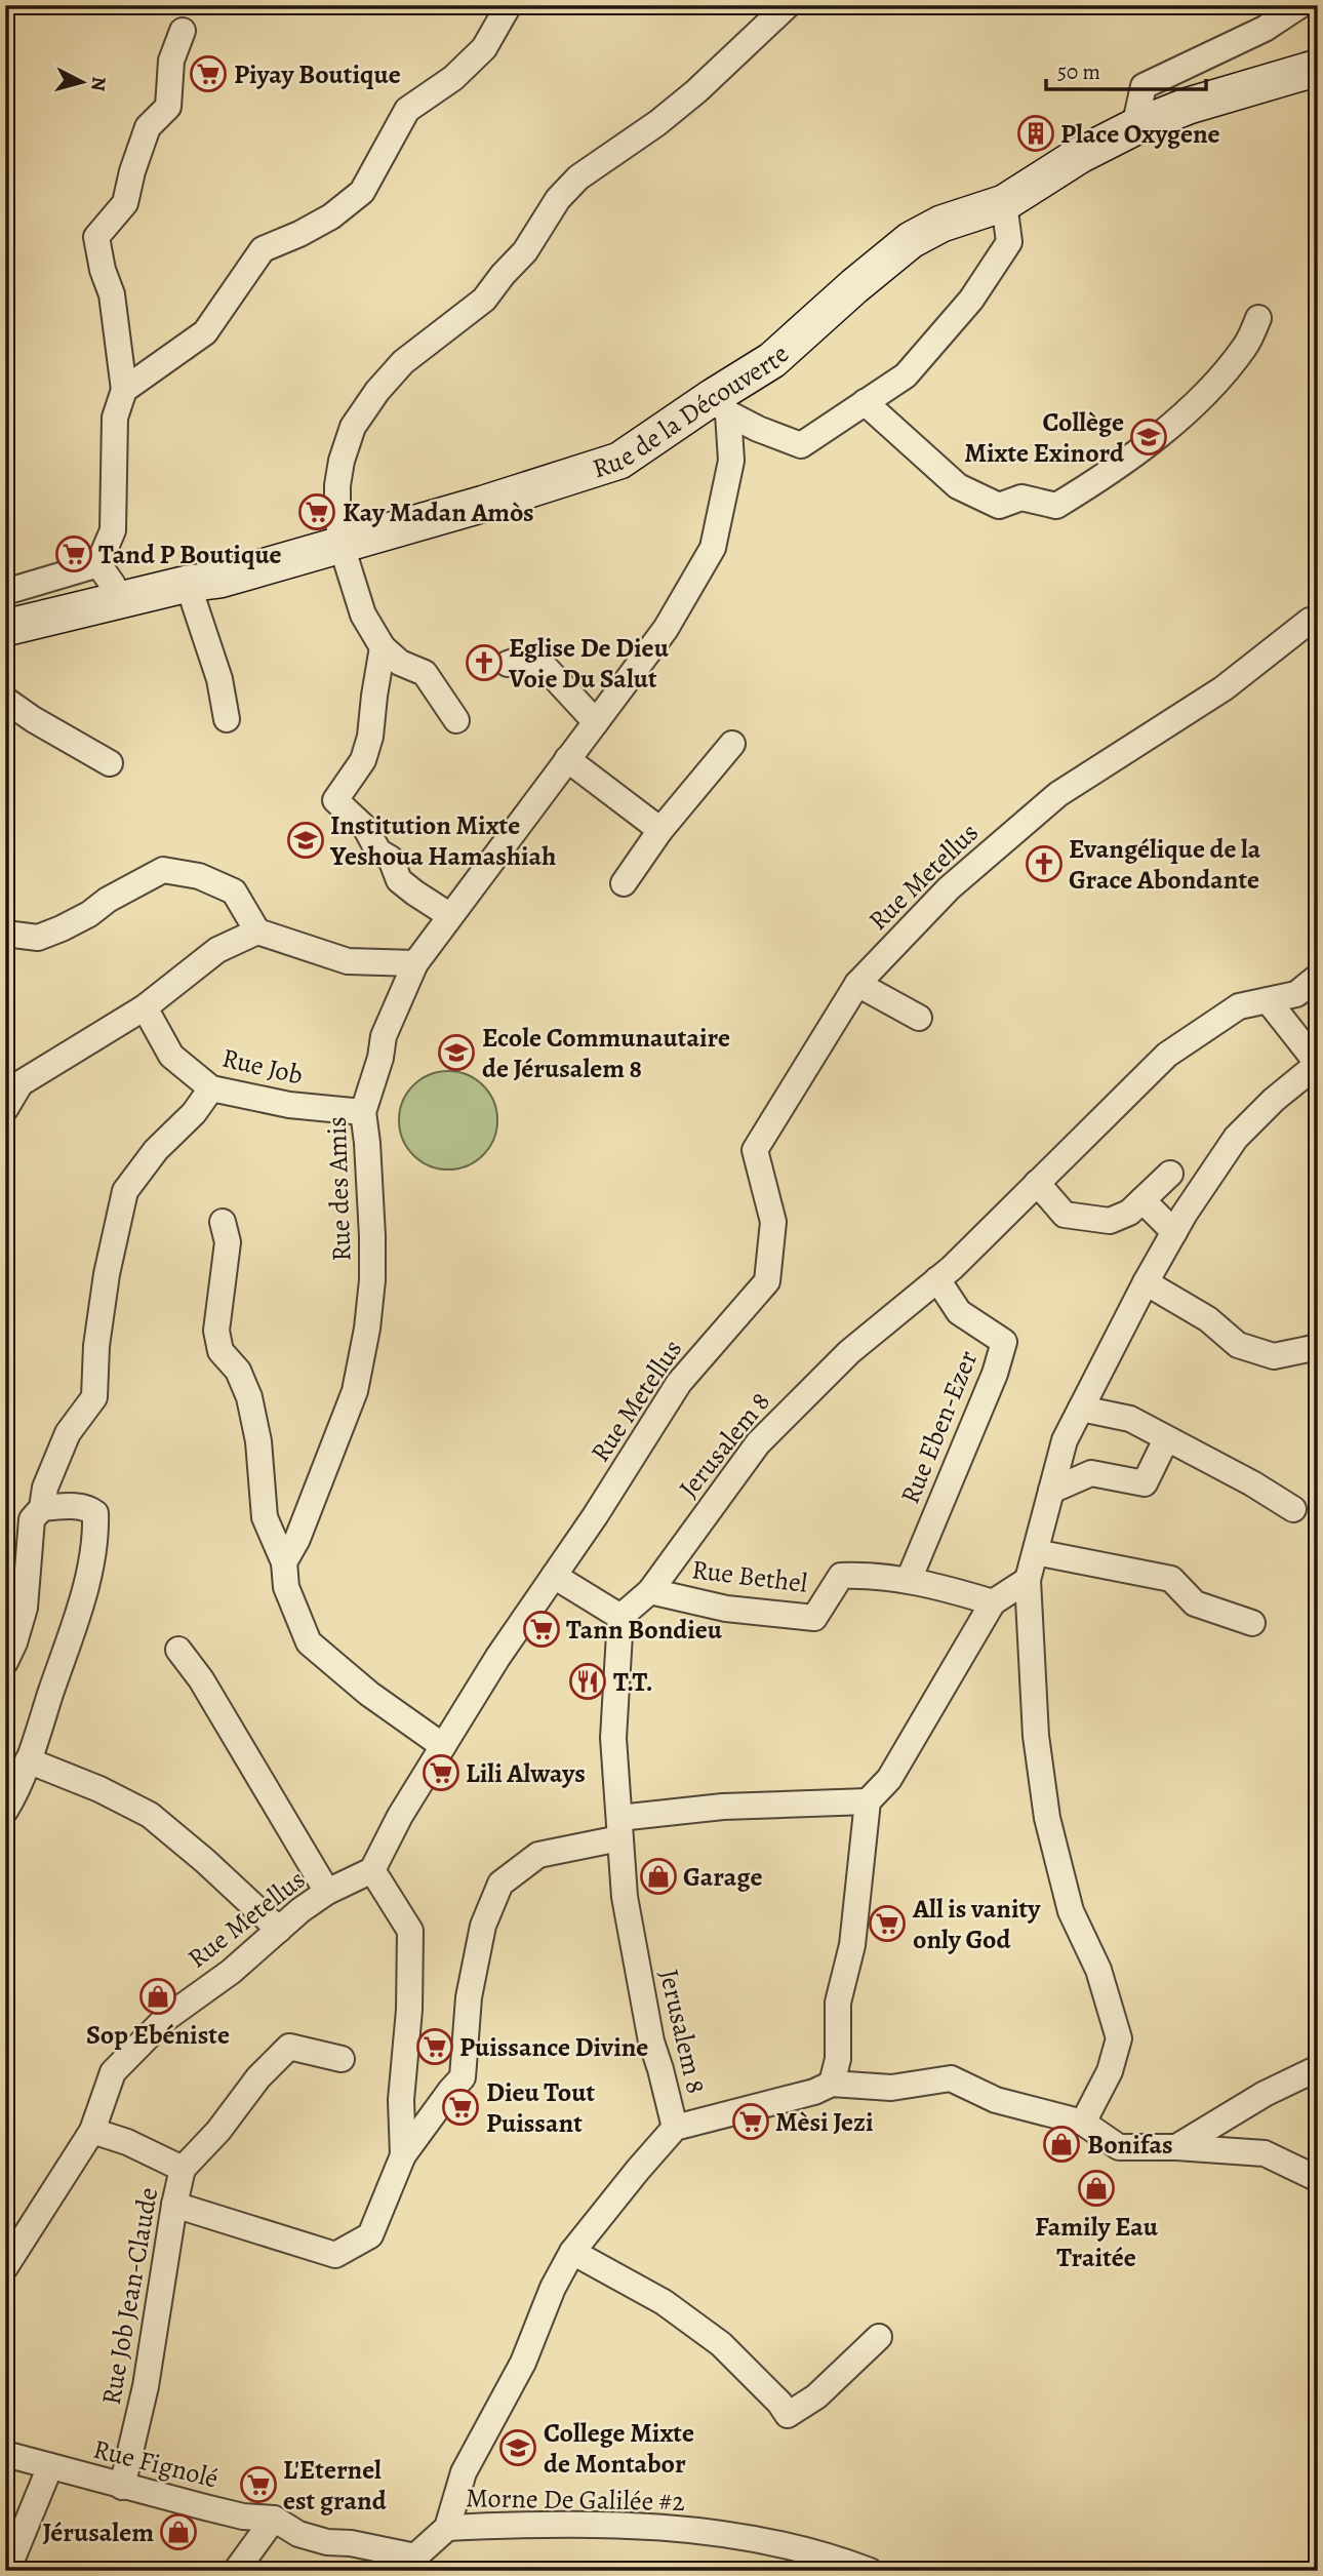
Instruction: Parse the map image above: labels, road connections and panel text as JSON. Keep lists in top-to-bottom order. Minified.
{"streets":{"street":["Rue de la Découverte","Rue Metellus","Rue Job","Rue des Amis","Rue Eben-Ezer","Jerusalem 8","Rue Bethel","Rue Job Jean-Claude","Rue Fignolé","Morne De Galilée #2"]},"crossings":[["Rue de la Découverte","Rue des Amis"],["Rue Metellus","Rue Job Jean-Claude"],["Rue Job","Rue des Amis"],["Rue Eben-Ezer","Jerusalem 8"],["Rue Eben-Ezer","Rue Bethel"],["Jerusalem 8","Rue Bethel"],["Rue Job Jean-Claude","Rue Fignolé"]],"places":{"supermarket":["Piyay Boutique","Kay Madan Amòs","Tand P Boutique","Tann Bondieu","Lili Always","All is vanity only God","Puissance Divine","Dieu Tout Puissant","Mèsi Jezi","L'Eternel est grand"],"building":["Place Oxygene"],"school or university":["Collège Mixte Exinord","Institution Mixte Yeshoua Hamashiah","Ecole Communautaire de Jérusalem 8","College Mixte de Montabor"],"church":["Eglise De Dieu Voie Du Salut","Evangélique de la Grace Abondante"],"restaurant":["T.T."],"shop":["Garage","Sop Ebéniste","Bonifas","Family Eau Traitée","Jérusalem"]},"scale_bar":"50 m","north":"right"}
